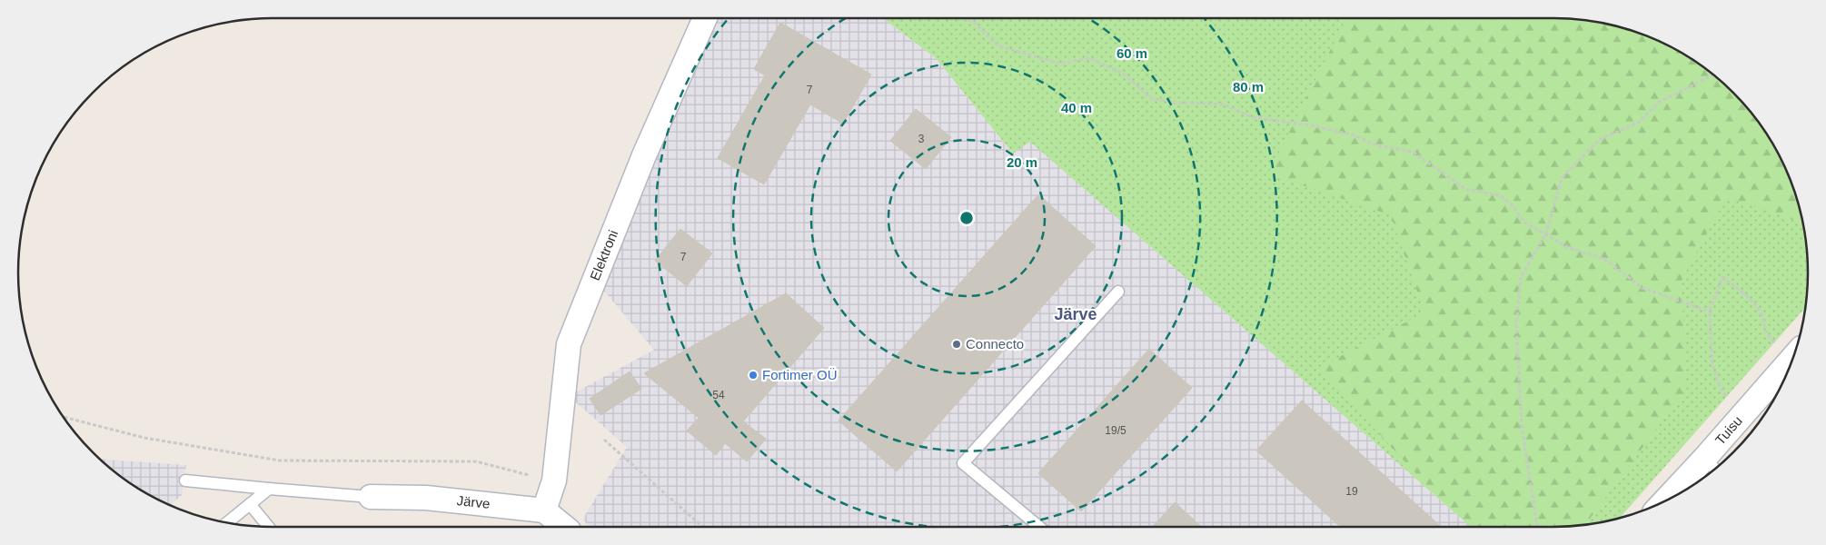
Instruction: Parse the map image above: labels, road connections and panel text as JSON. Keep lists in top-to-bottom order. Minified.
{"streets":{"street":["Elektroni","Tuisu","Järve"]},"crossings":[["Elektroni","Järve"]],"districts":["Järve"],"places":["Connecto","Fortimer OÜ"],"house_numbers":["7","3","7","54","19/5","19"],"rings":["60 m","80 m","40 m","20 m"]}
